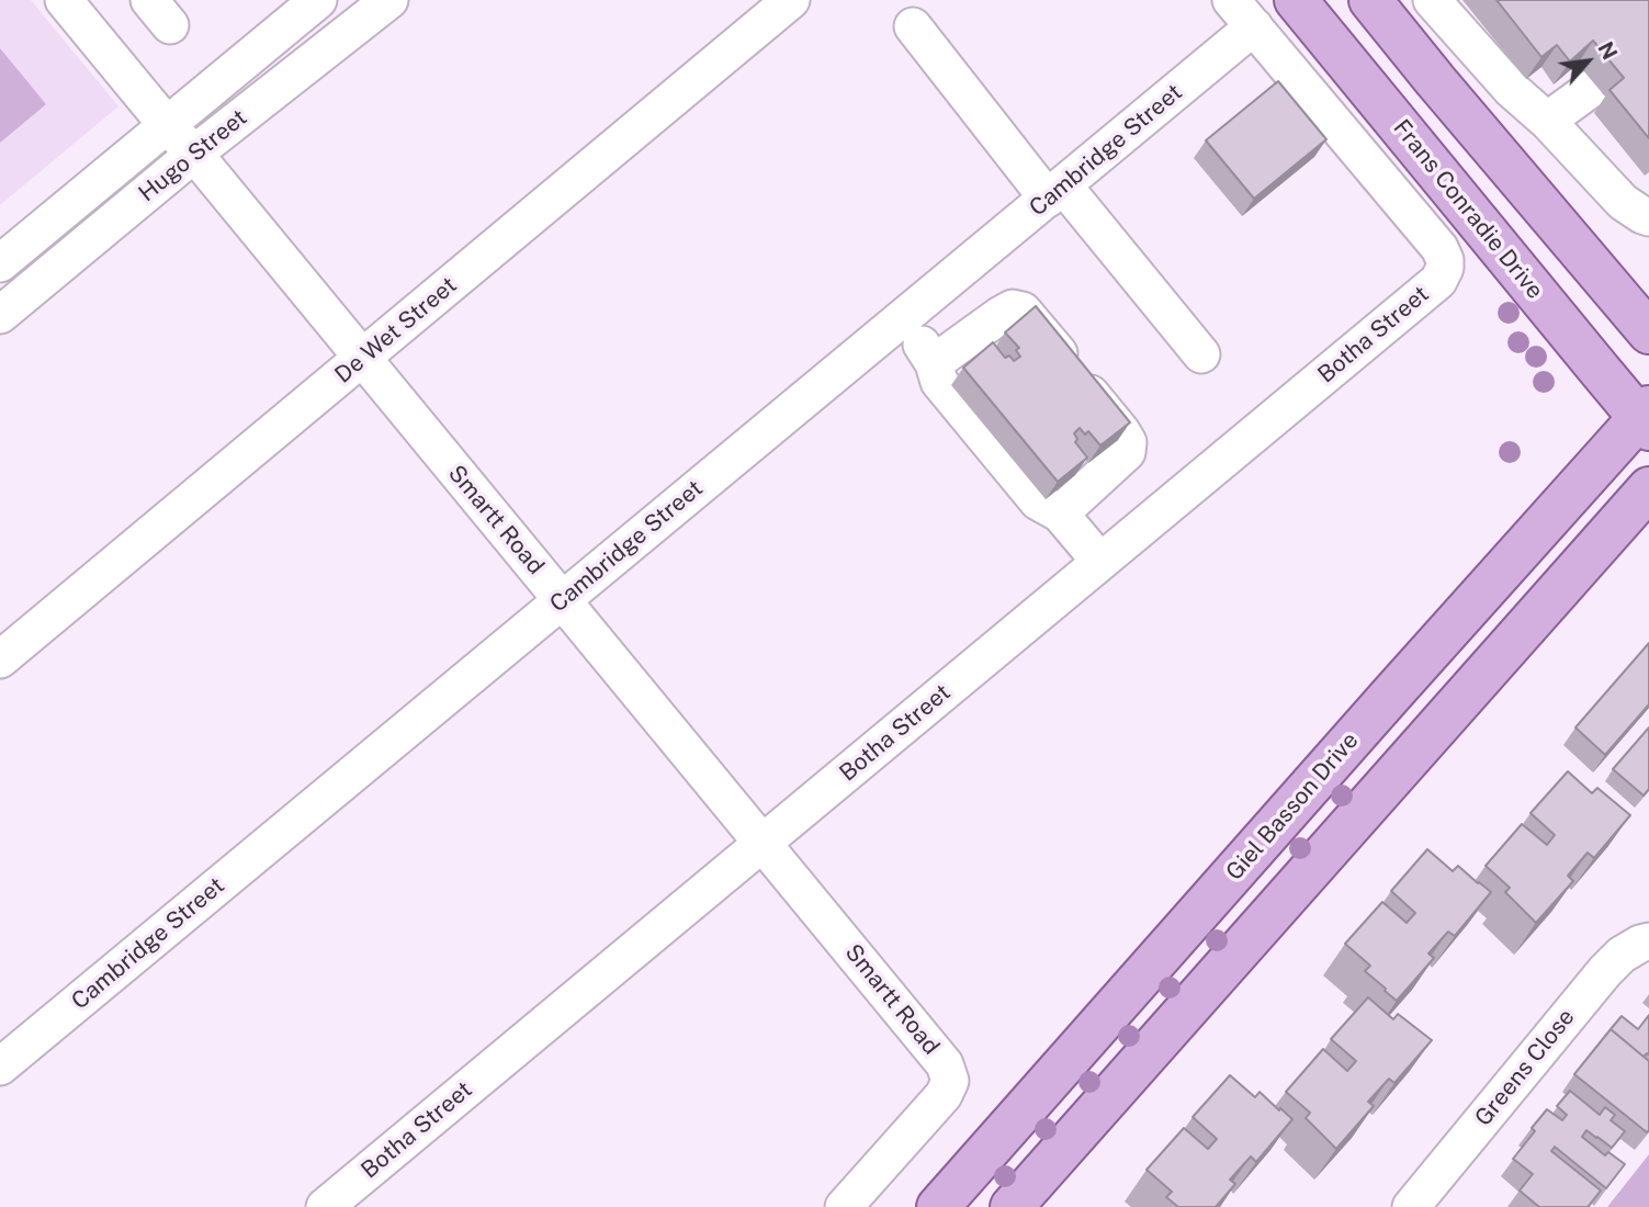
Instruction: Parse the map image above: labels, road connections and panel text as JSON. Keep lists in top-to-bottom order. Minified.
{"streets":{"main road":["Frans Conradie Drive","Giel Basson Drive"],"street":["Cambridge Street","Hugo Street","De Wet Street","Botha Street","Smartt Road","Greens Close"]},"crossings":[["Cambridge Street","Frans Conradie Drive"],["Cambridge Street","Smartt Road"],["Hugo Street","Smartt Road"],["Frans Conradie Drive","Botha Street"],["Frans Conradie Drive","Giel Basson Drive"],["De Wet Street","Smartt Road"],["Botha Street","Smartt Road"]],"north":"top right"}
